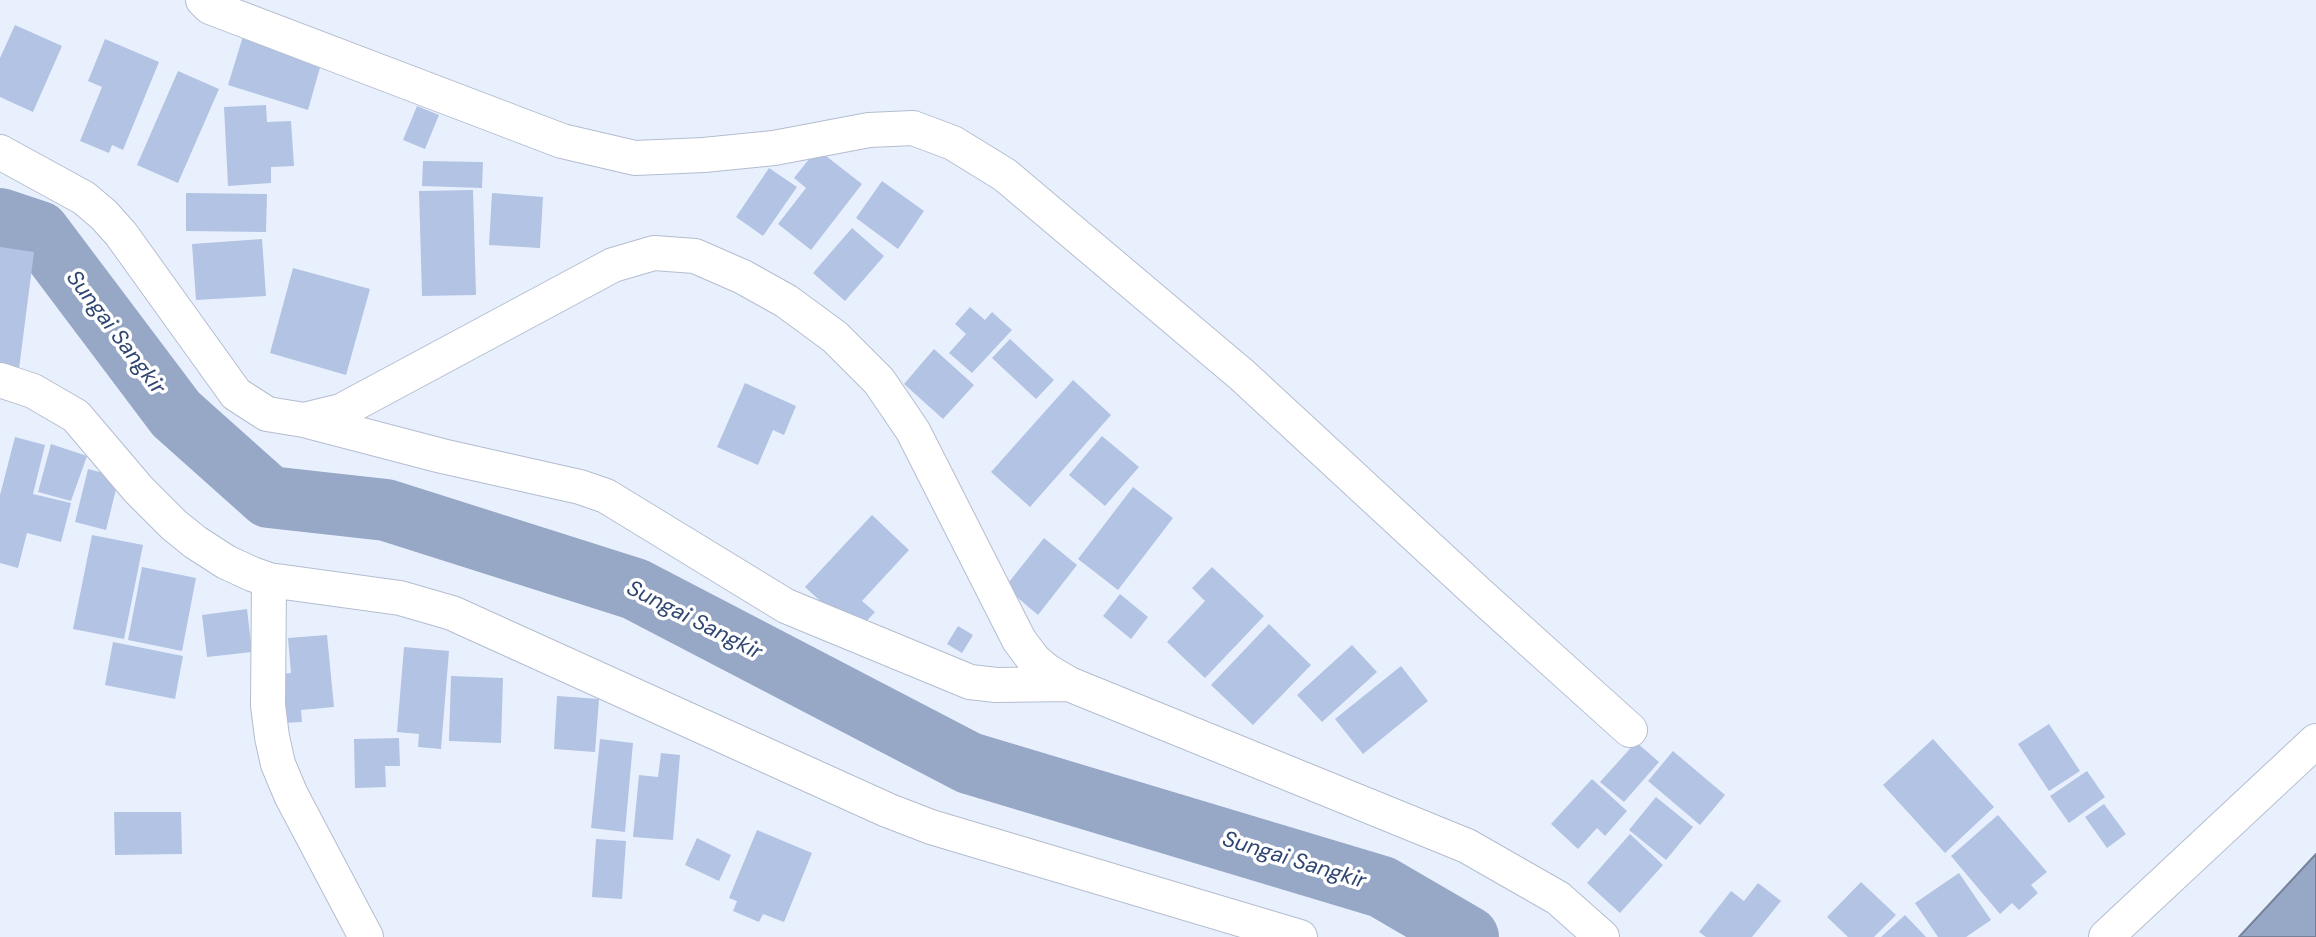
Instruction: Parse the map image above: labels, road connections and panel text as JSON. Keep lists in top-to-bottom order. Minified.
{"water":["Sungai Sangkir"]}
